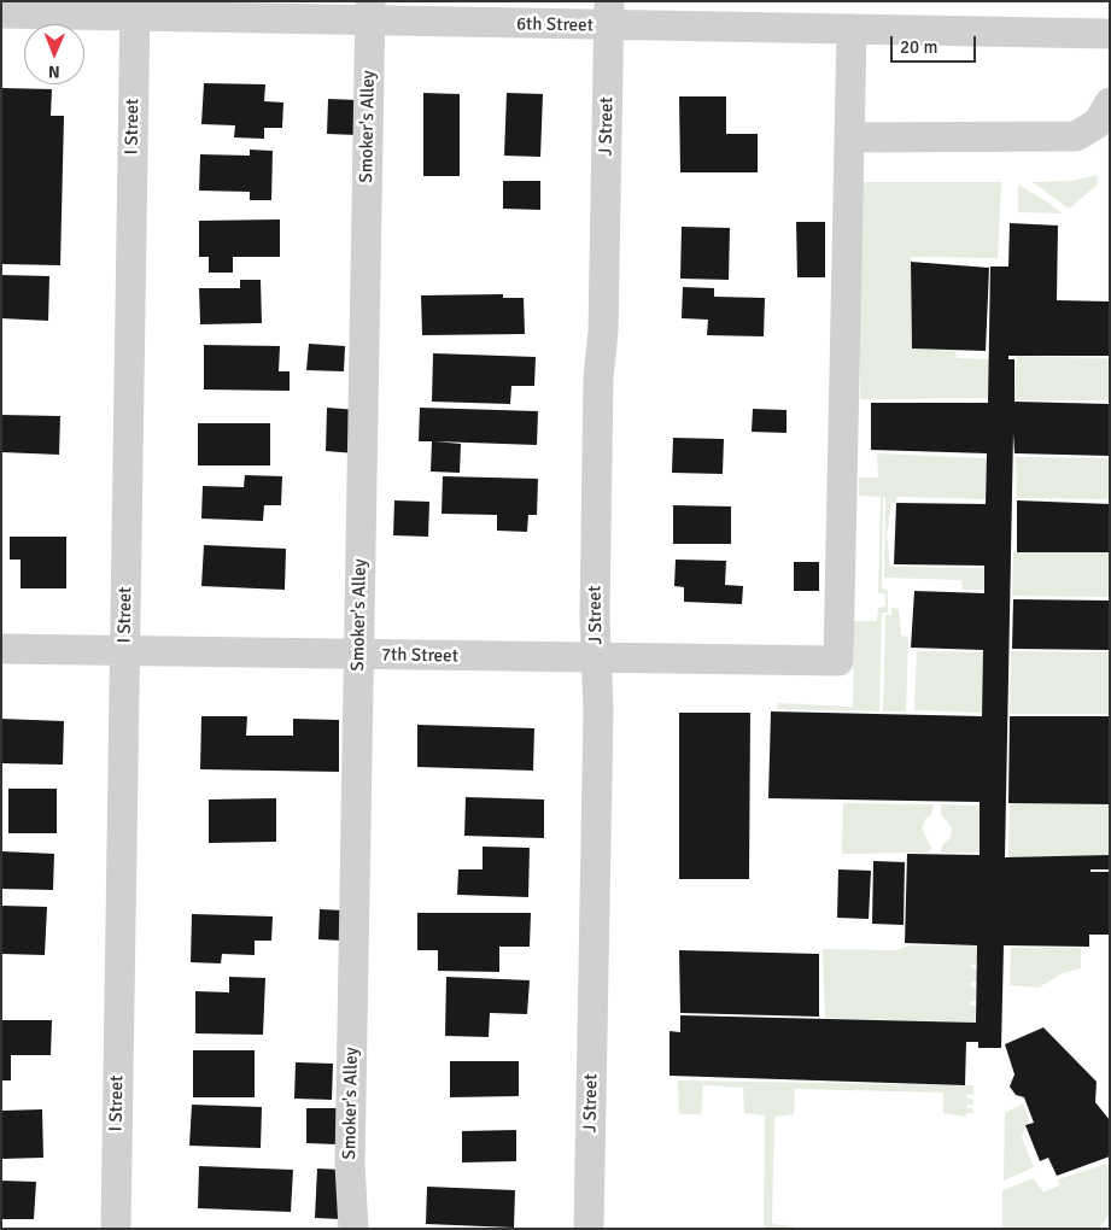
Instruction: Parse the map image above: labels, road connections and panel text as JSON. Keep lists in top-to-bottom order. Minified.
{"streets":{"street":["6th Street","I Street","Smoker's Alley","J Street","7th Street"]},"crossings":[["6th Street","I Street"],["6th Street","Smoker's Alley"],["6th Street","J Street"],["I Street","7th Street"],["Smoker's Alley","7th Street"],["J Street","7th Street"]],"scale_bar":"20 m","north":"bottom"}
